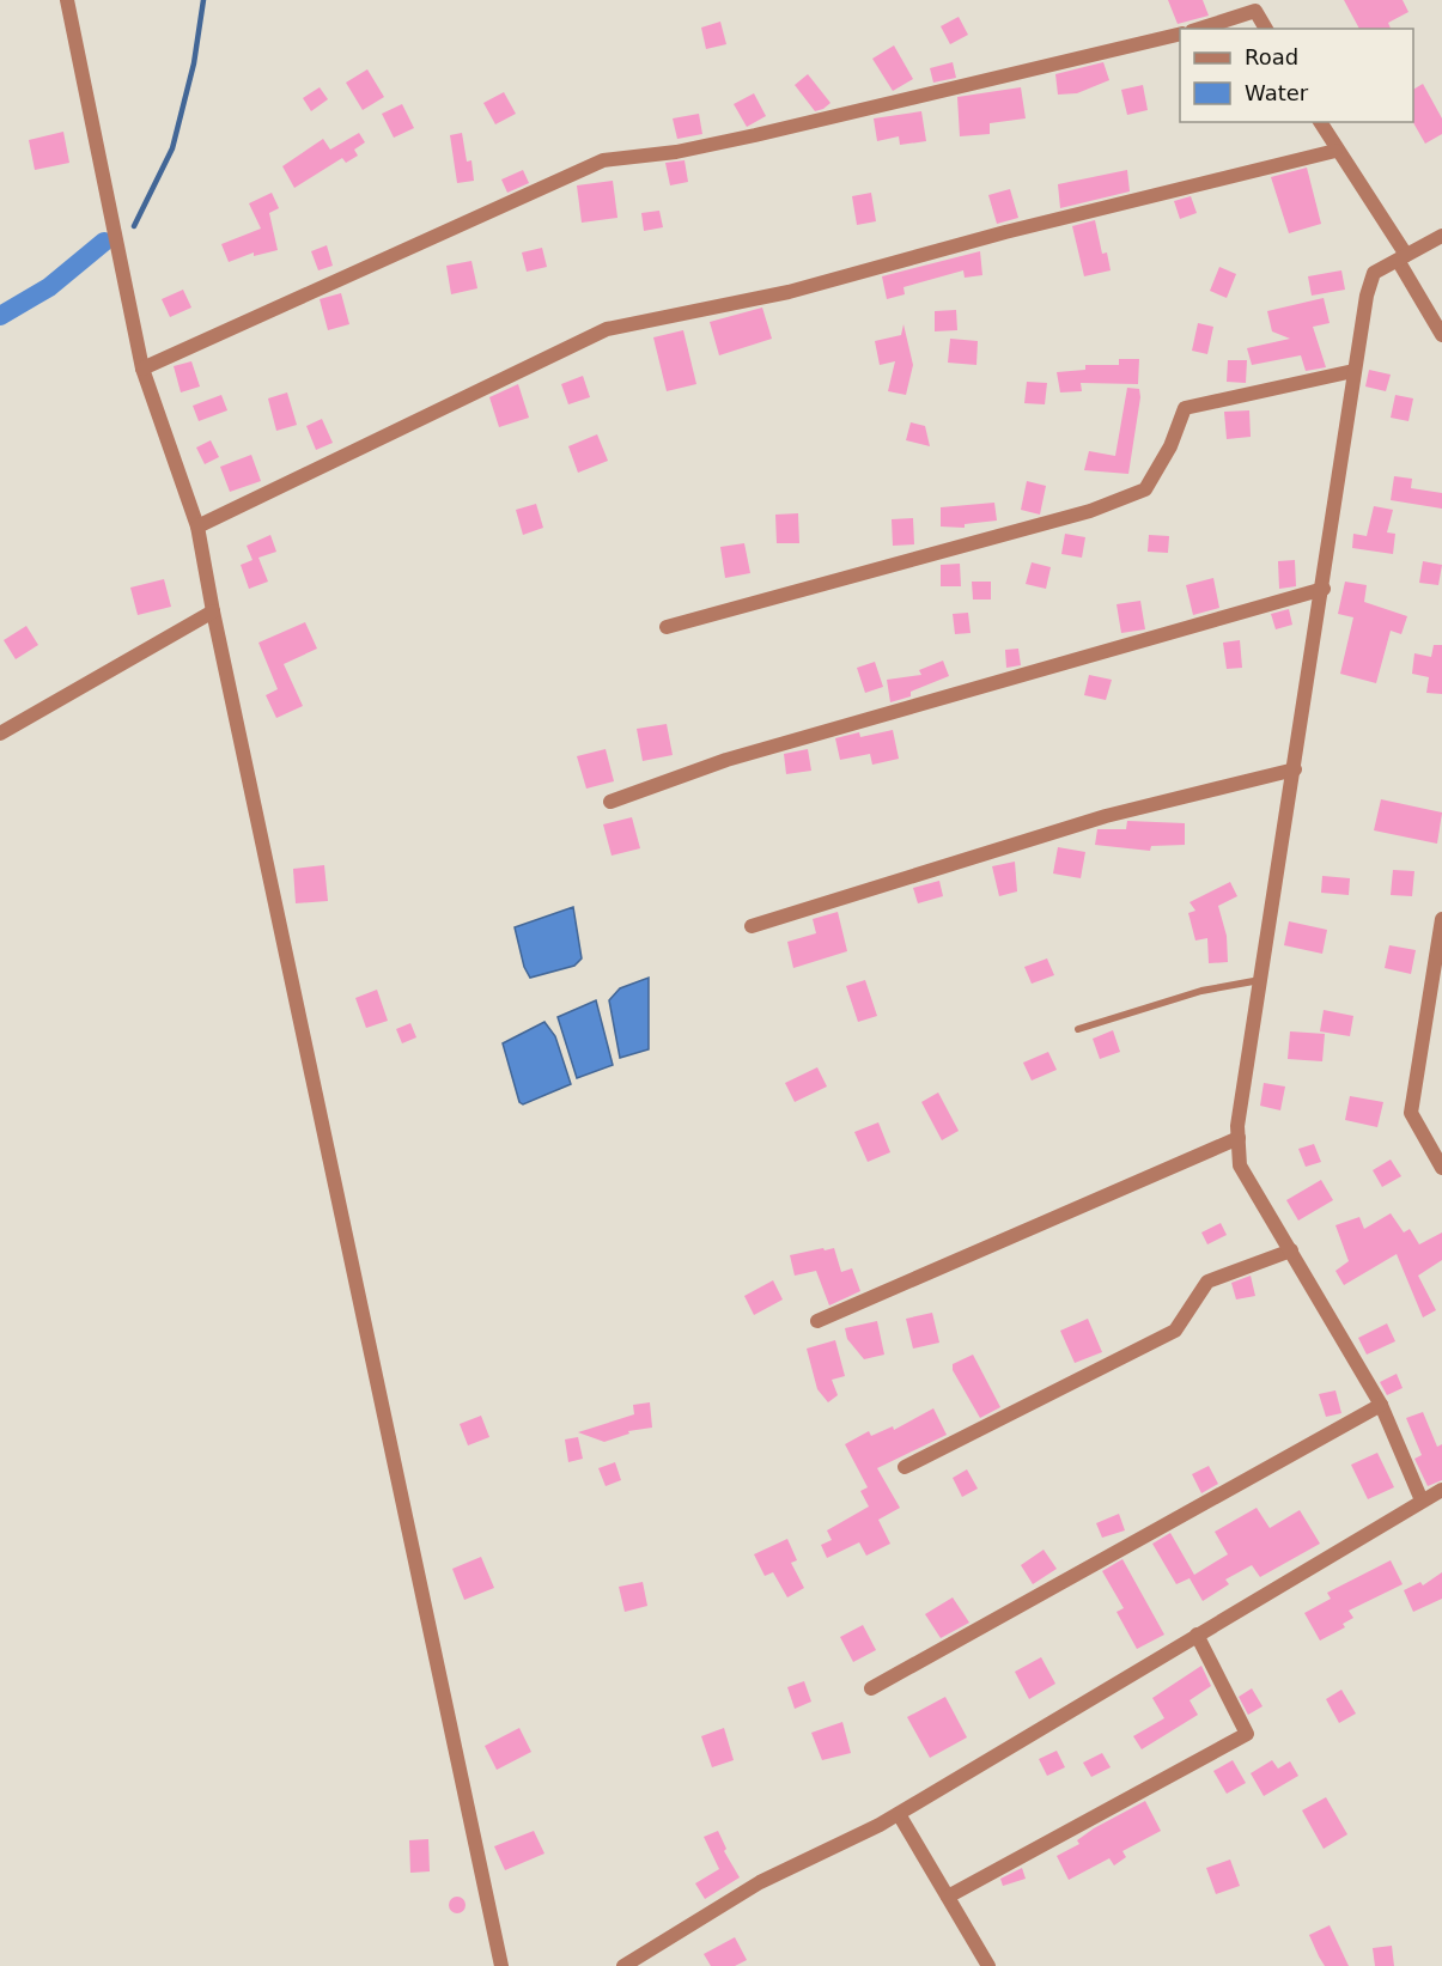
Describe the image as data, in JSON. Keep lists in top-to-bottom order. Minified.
{"legend":["Road","Water"]}
